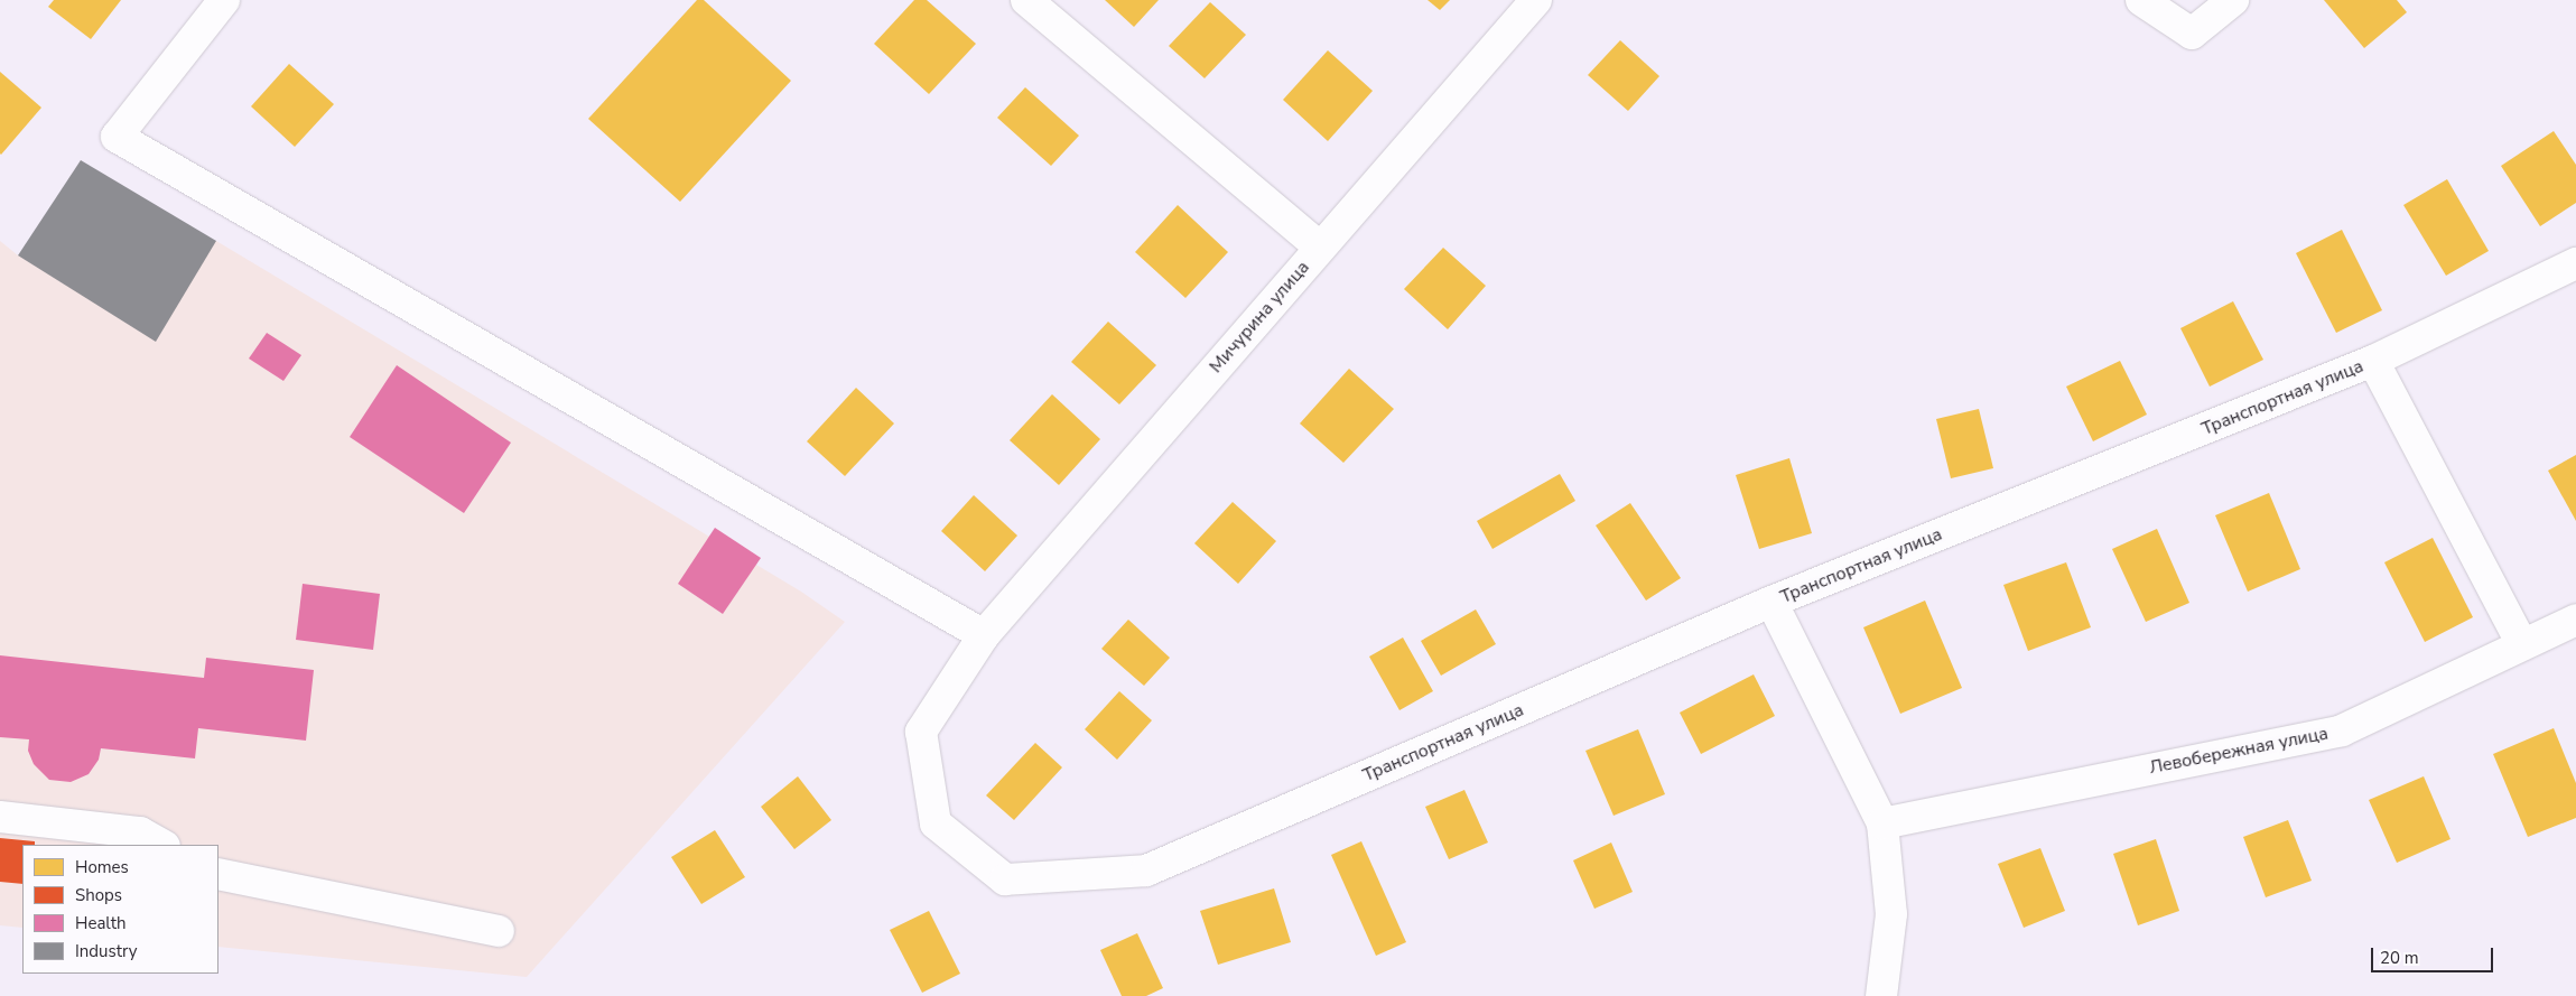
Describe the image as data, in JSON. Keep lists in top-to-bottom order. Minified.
{"streets":{"street":["Мичурина улица","Транспортная улица","Левобережная улица"]},"crossings":[["Мичурина улица","Транспортная улица"]],"legend":["Homes","Shops","Health","Industry"],"scale_bar":"20 m"}
